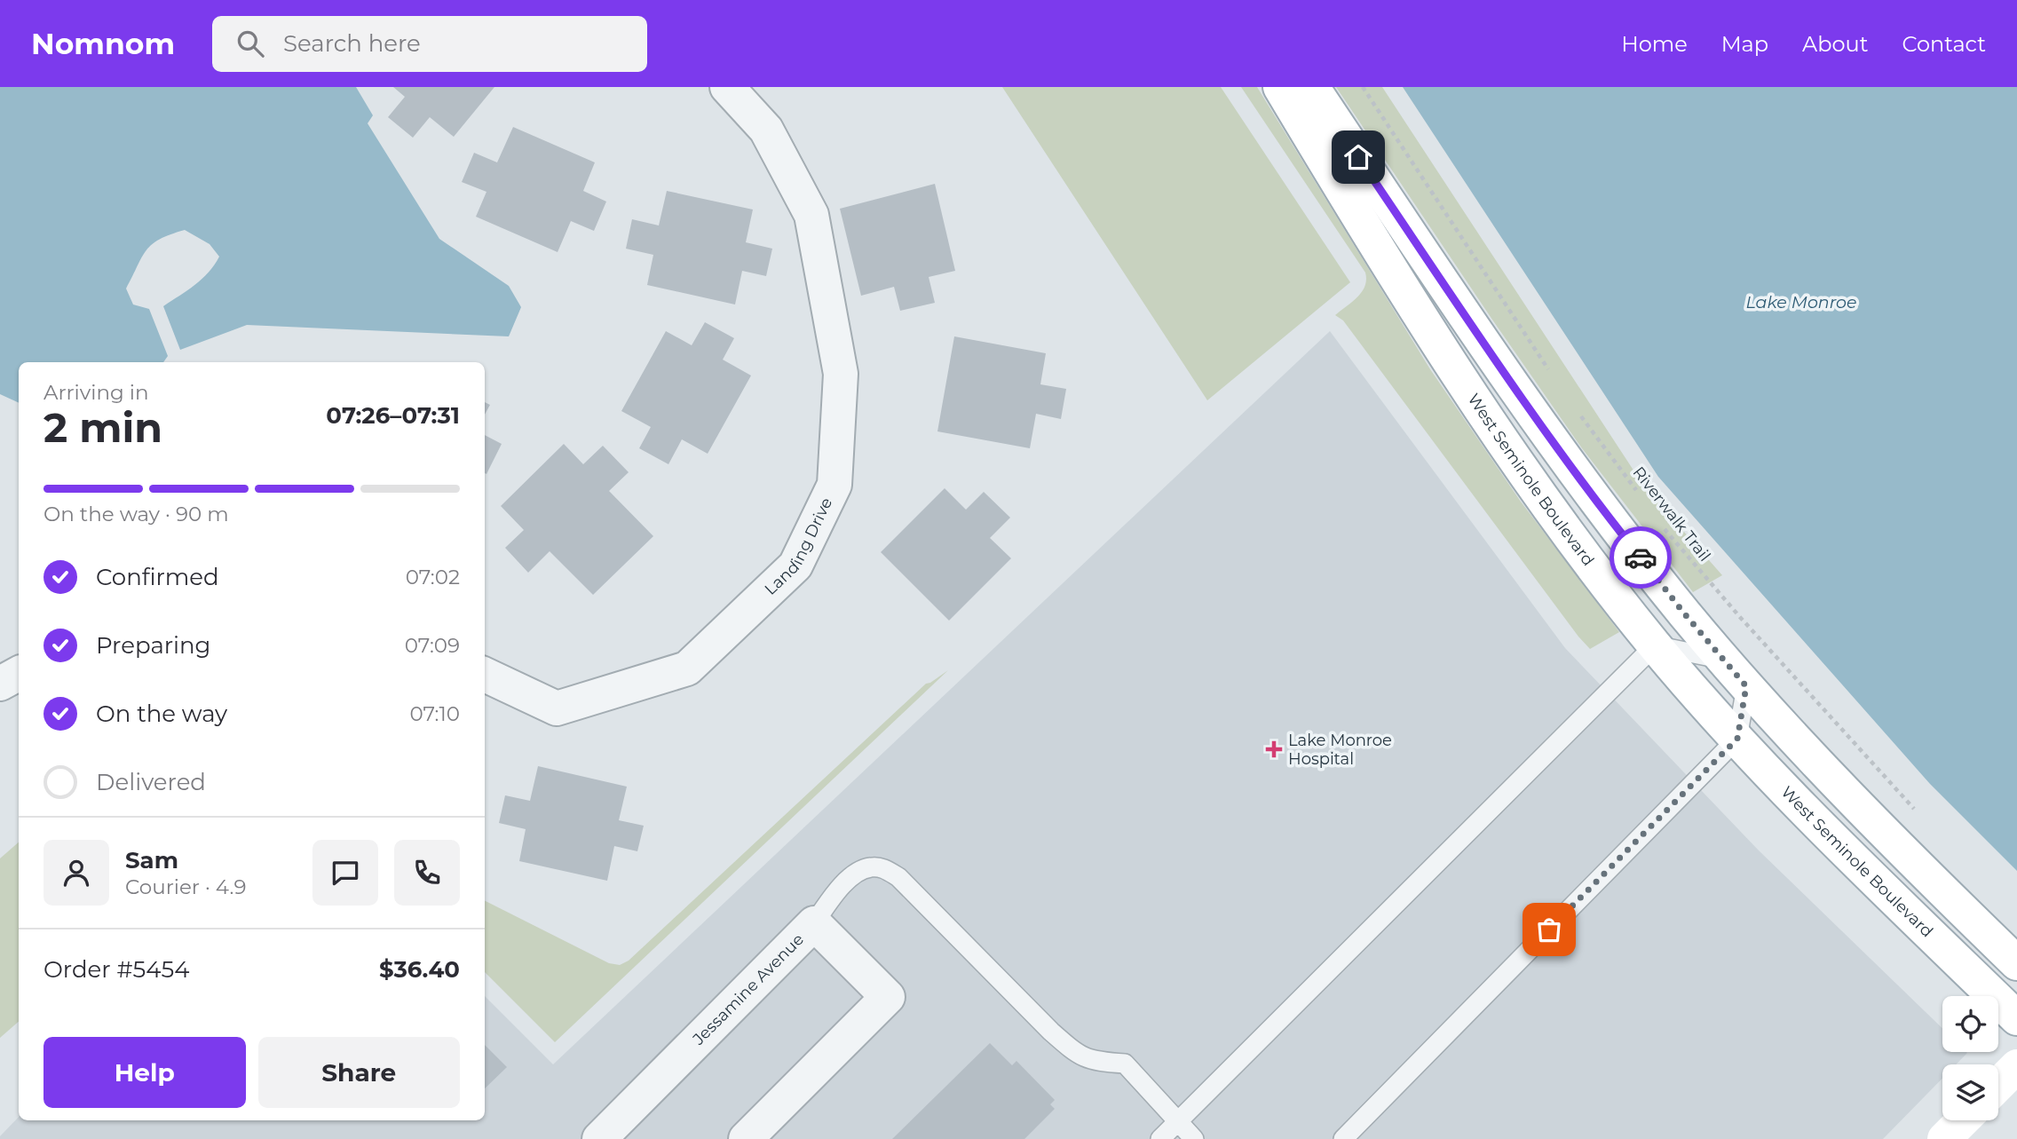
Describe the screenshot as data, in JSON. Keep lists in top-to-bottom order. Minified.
{"streets":{"main road":["West Seminole Boulevard"],"street":["Landing Drive","Jessamine Avenue"],"path":["Riverwalk Trail"]},"water":["Lake Monroe"],"places":{"health":["Lake Monroe Hospital"]},"page":{"header":"Nomnom","search":"Search here","nav":["Home","Map","About","Contact"],"heading":["2 min","Arriving in","07:26–07:31"],"panel":["Sam","Courier · 4.9","Order #5454","$36.40"],"bar":"On the way · 90 m","list":[["Confirmed","07:02"],["Preparing","07:09"],["On the way","07:10"],"Delivered"],"buttons":["Help","Share"]}}
